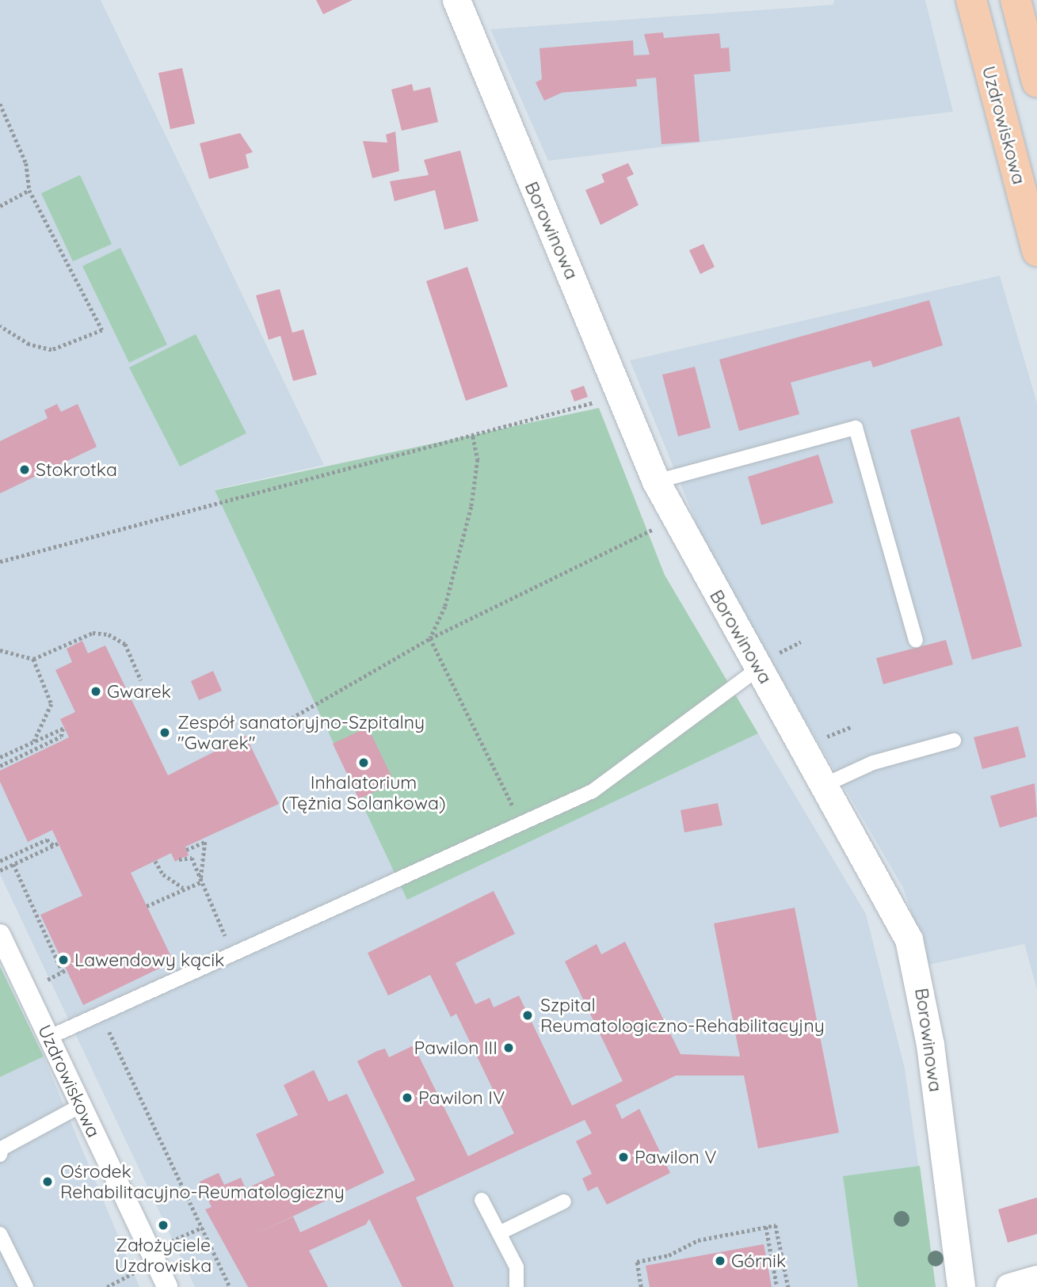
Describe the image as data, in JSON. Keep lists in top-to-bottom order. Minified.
{"streets":{"main road":["Uzdrowiskowa"],"street":["Borowinowa"]},"places":["Stokrotka","Gwarek","Zespół sanatoryjno-Szpitalny \"Gwarek\"","Inhalatorium (Tężnia Solankowa)","Lawendowy kącik","Szpital Reumatologiczno-Rehabilitacyjny","Pawilon III","Pawilon IV","Pawilon V","Ośrodek Rehabilitacyjno-Reumatologiczny","Założyciele Uzdrowiska","Górnik"]}
